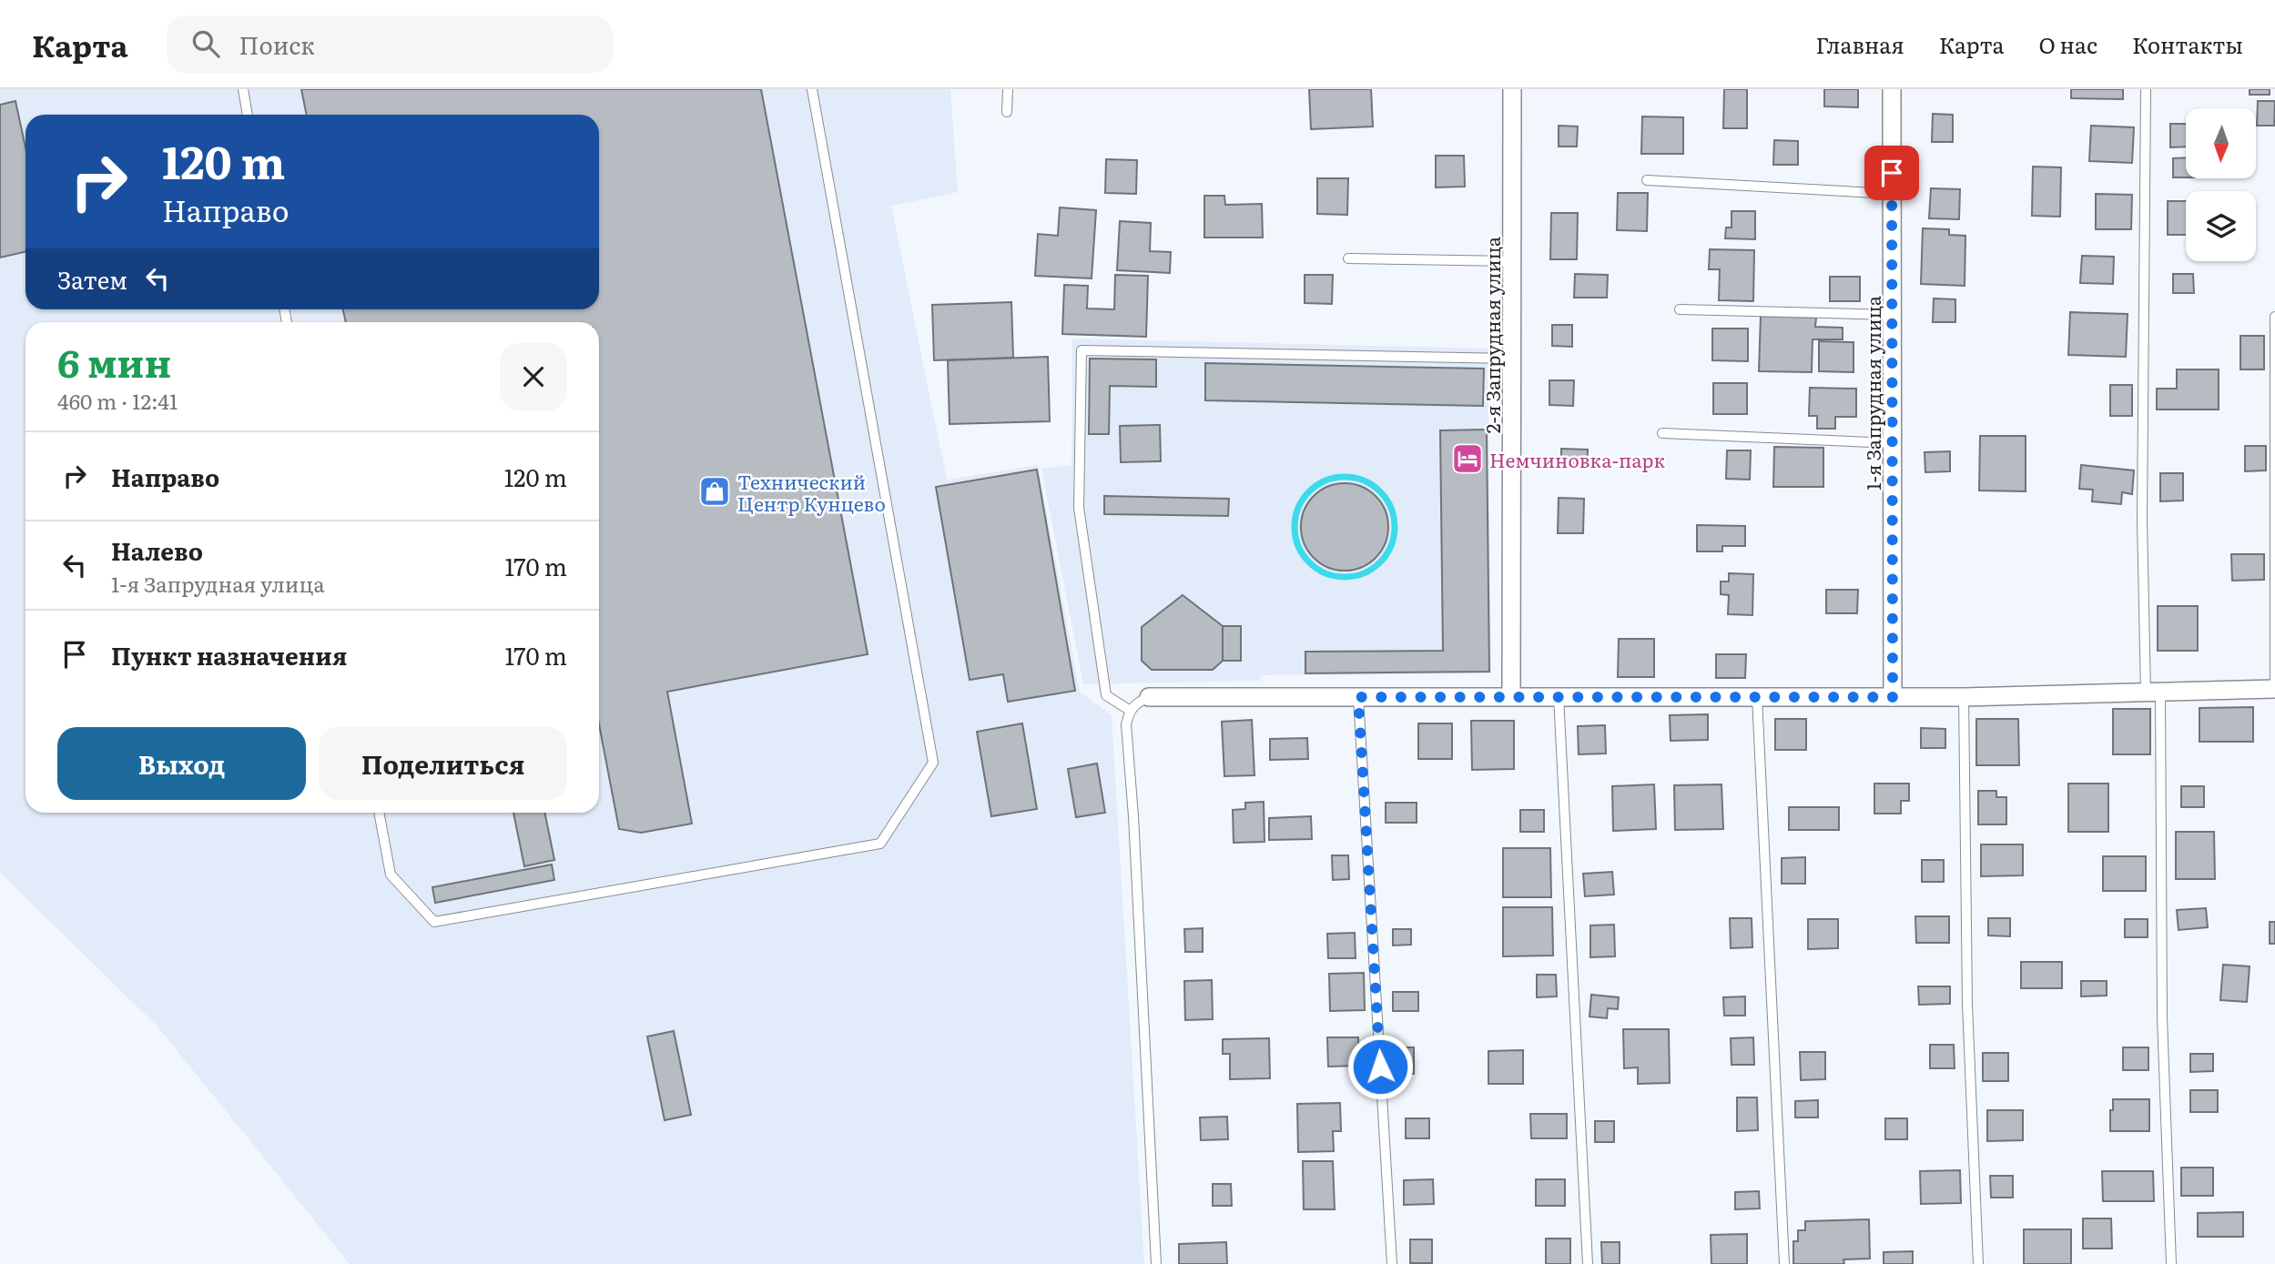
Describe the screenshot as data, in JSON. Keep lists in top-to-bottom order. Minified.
{"streets":{"street":["2-я Запрудная улица","1-я Запрудная улица"]},"places":{"hotel":["Немчиновка-парк"],"shop":["Технический Центр Кунцево"]},"north":"bottom","page":{"header":"Карта","search":"Поиск","nav":["Главная","Карта","О нас","Контакты"],"turn":["120 m","Направо"],"then":"Затем","heading":["6 мин","460 m · 12:41"],"list":[{"name":"Направо","value":"120 m"},{"name":"Налево","note":"1-я Запрудная улица","value":"170 m"},{"name":"Пункт назначения","value":"170 m"}],"buttons":["Выход","Поделиться"]}}
